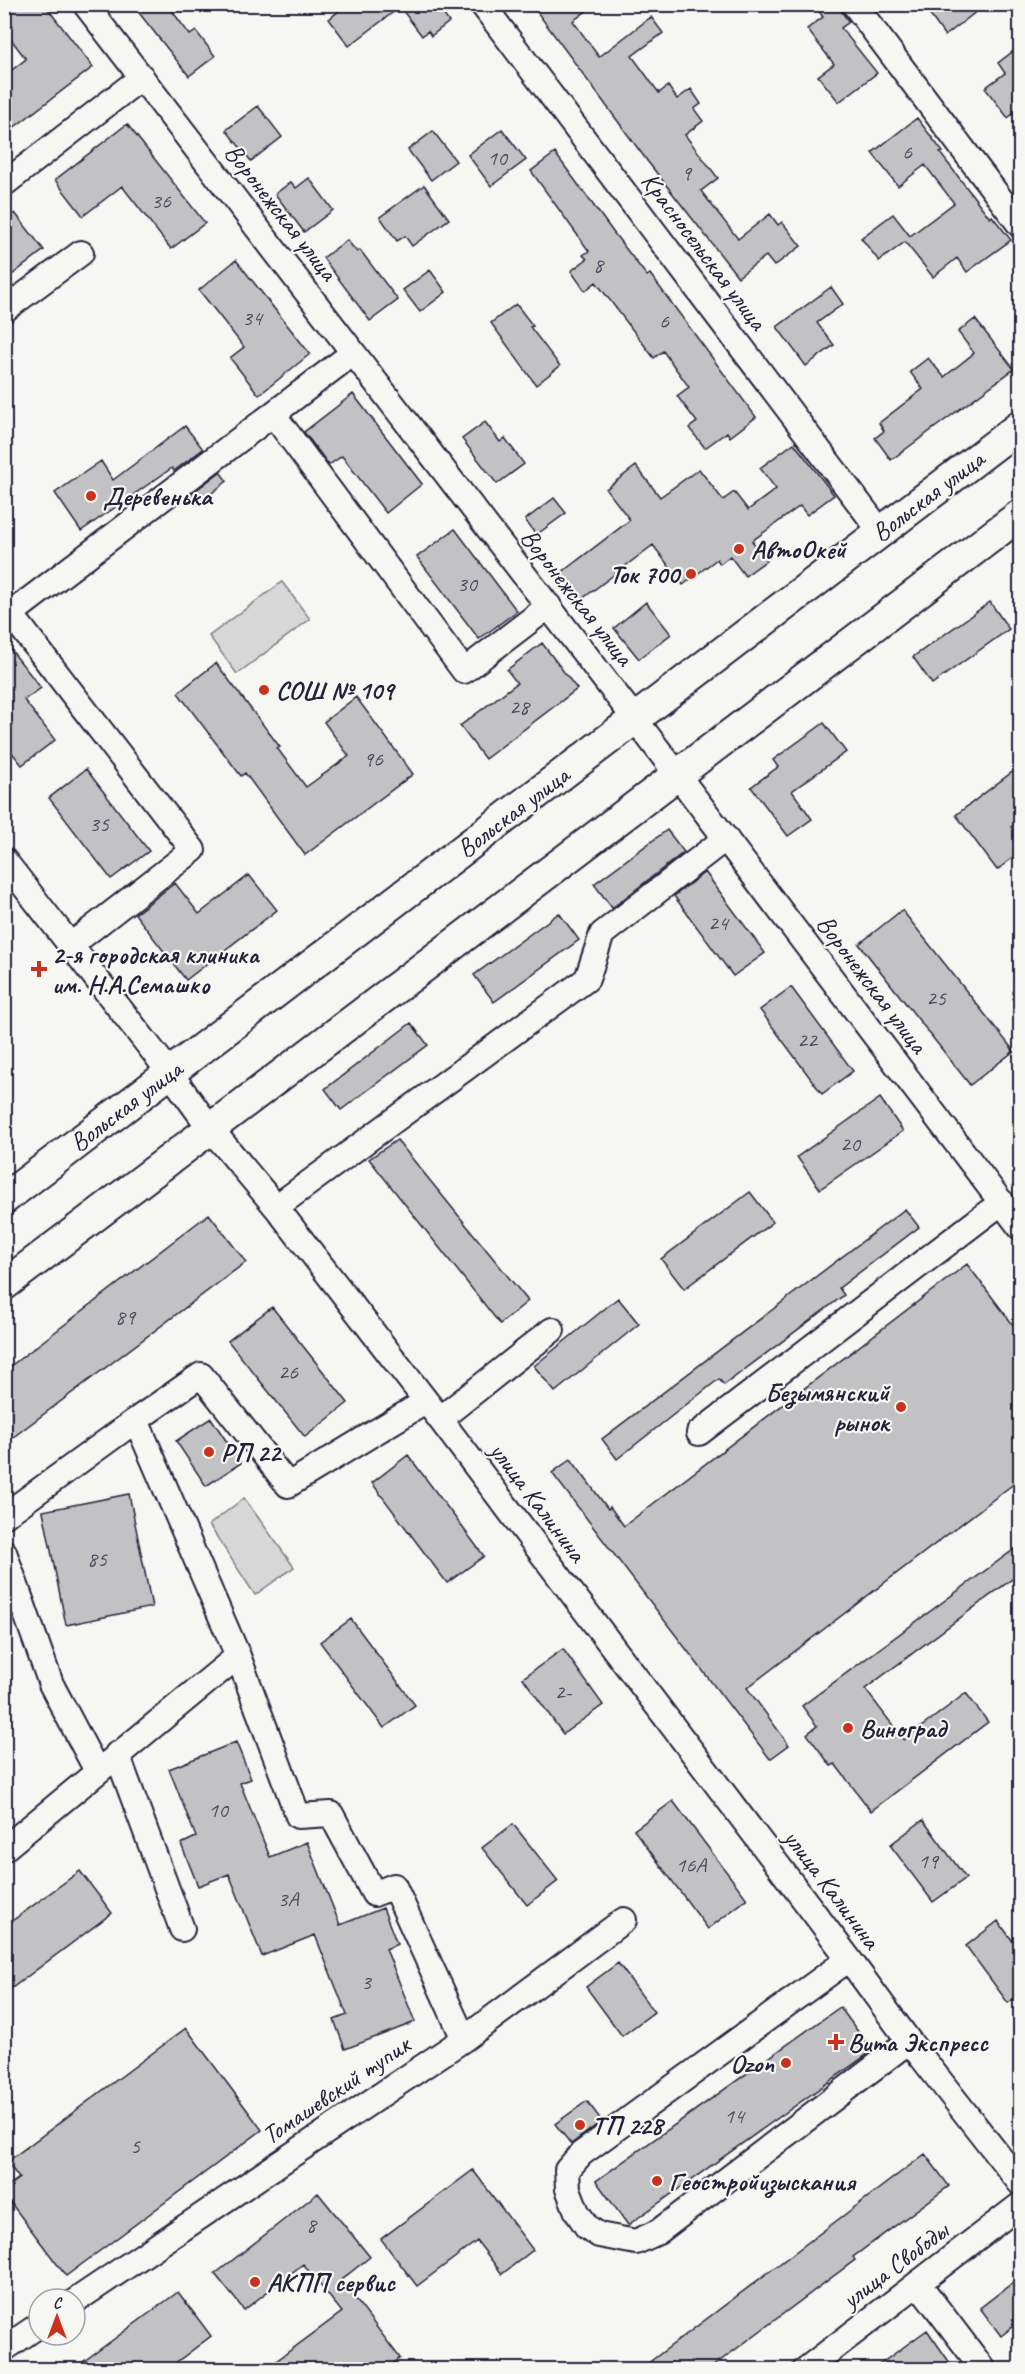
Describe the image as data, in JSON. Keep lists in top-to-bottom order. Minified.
{"streets":{"main road":["Вольская улица"],"street":["Воронежская улица","Красносельская улица","улица Калинина","Томашевский тупик","улица Свободы"]},"crossings":[["Воронежская улица","Вольская улица"],["Красносельская улица","Вольская улица"],["Вольская улица","улица Калинина"]],"places":{"other":["Деревенька","АвтоОкей","Ток 700","СОШ № 109","Безымянский рынок","РП 22","Виноград","Ozon","ТП 228","Геостройизыскания","АКПП сервис"],"health":["2-я городская клиника им. Н.А.Семашко","Вита Экспресс"]},"house_numbers":["6","10","9","36","8","34","6","30","28","96","35","24","25","22","20","89","26","85","2-","10","19","16А","3А","3","14","5","8"],"north":"top"}
